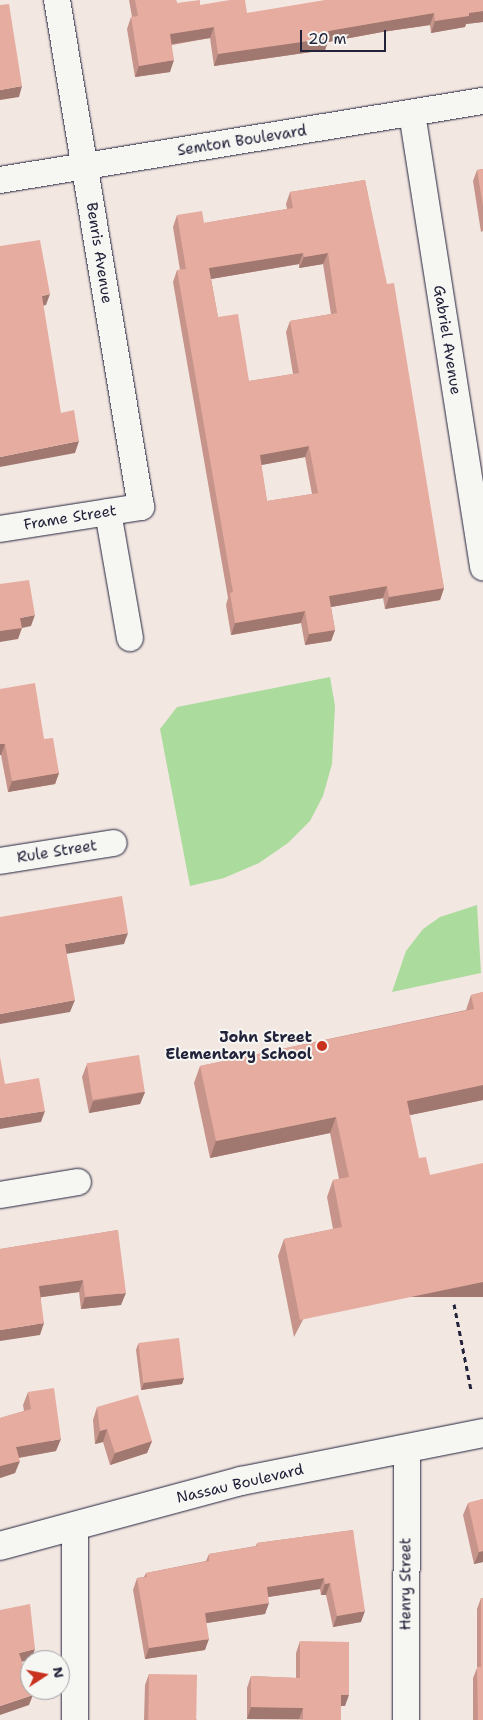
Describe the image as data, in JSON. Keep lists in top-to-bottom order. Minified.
{"streets":{"main road":["Nassau Boulevard"],"street":["Semton Boulevard","Benris Avenue","Gabriel Avenue","Frame Street","Rule Street","Henry Street"]},"crossings":[["Semton Boulevard","Benris Avenue"],["Semton Boulevard","Gabriel Avenue"],["Benris Avenue","Frame Street"],["Nassau Boulevard","Henry Street"]],"places":["John Street Elementary School"],"scale_bar":"20 m","north":"right"}
